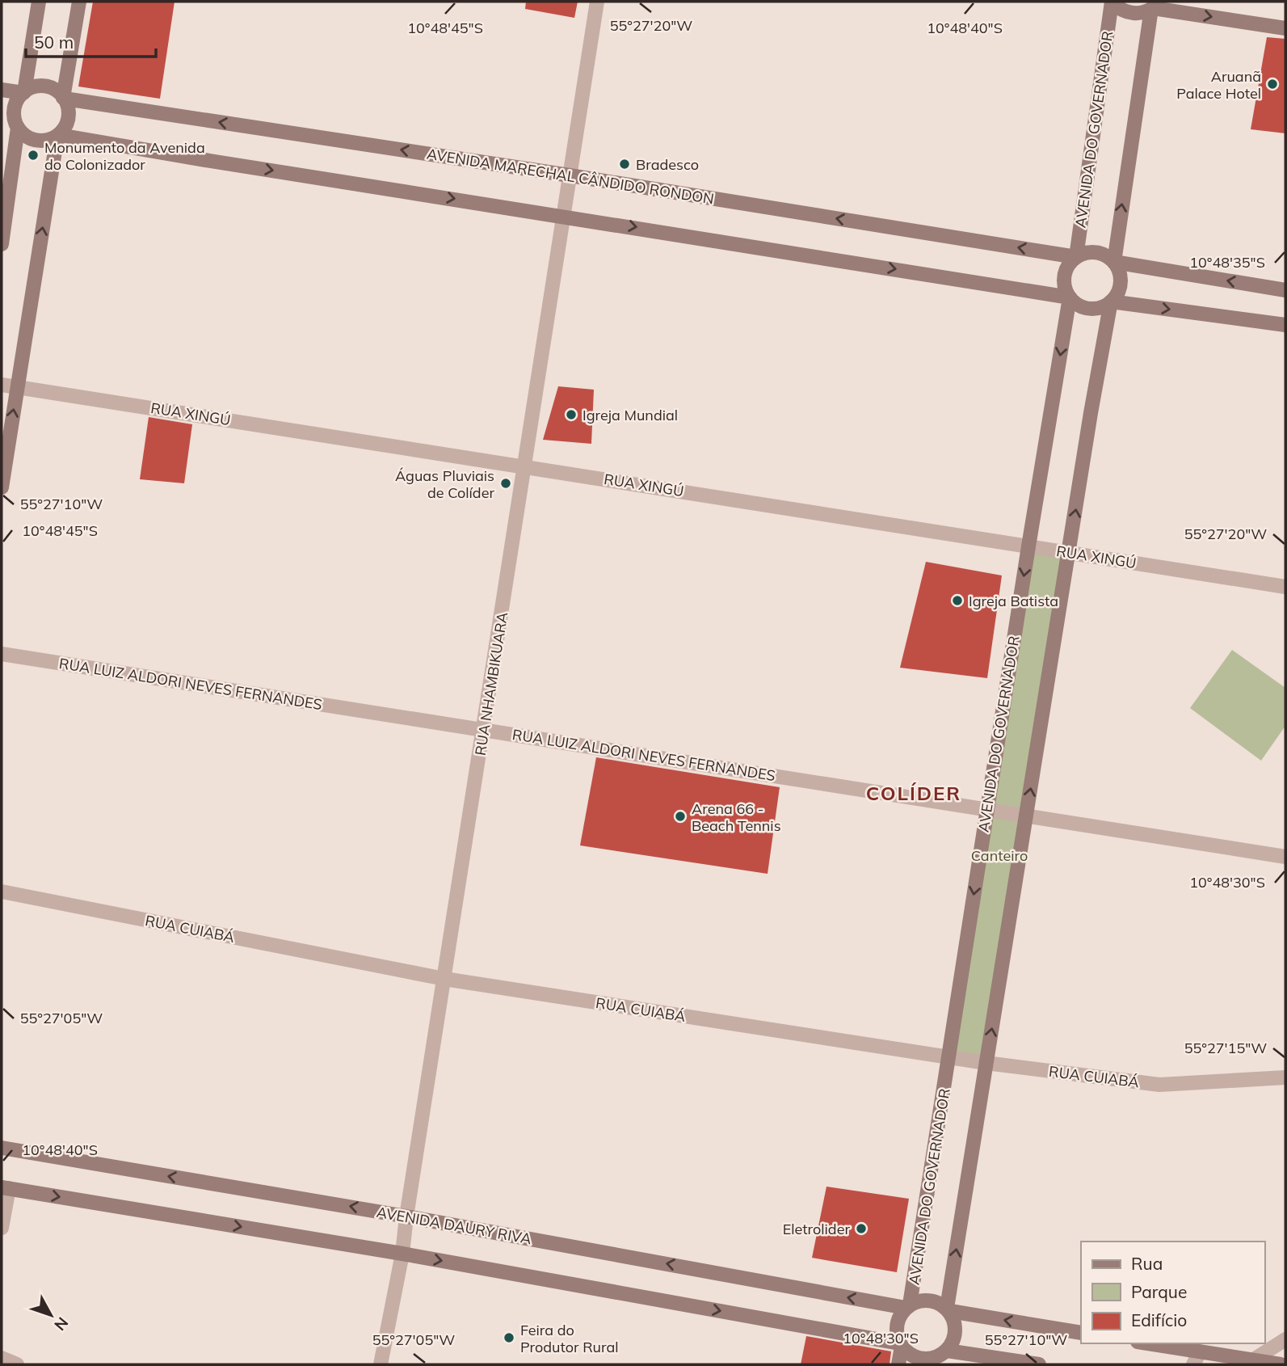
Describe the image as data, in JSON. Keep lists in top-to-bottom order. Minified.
{"streets":{"street":["AVENIDA DO GOVERNADOR","AVENIDA MARECHAL CÂNDIDO RONDON","RUA XINGÚ","RUA LUIZ ALDORI NEVES FERNANDES","RUA NHAMBIKUARA","RUA CUIABÁ","AVENIDA DAURY RIVA"]},"crossings":[["AVENIDA DO GOVERNADOR","AVENIDA MARECHAL CÂNDIDO RONDON"],["AVENIDA DO GOVERNADOR","RUA XINGÚ"],["AVENIDA DO GOVERNADOR","RUA LUIZ ALDORI NEVES FERNANDES"],["AVENIDA DO GOVERNADOR","RUA CUIABÁ"],["AVENIDA DO GOVERNADOR","AVENIDA DAURY RIVA"],["AVENIDA MARECHAL CÂNDIDO RONDON","RUA NHAMBIKUARA"],["RUA XINGÚ","RUA NHAMBIKUARA"],["RUA LUIZ ALDORI NEVES FERNANDES","RUA NHAMBIKUARA"],["RUA NHAMBIKUARA","RUA CUIABÁ"],["RUA NHAMBIKUARA","AVENIDA DAURY RIVA"]],"districts":["COLÍDER"],"parks":["Canteiro"],"places":["Aruanã Palace Hotel","Monumento da Avenida do Colonizador","Bradesco","Igreja Mundial","Águas Pluviais de Colíder","Igreja Batista","Arena 66 - Beach Tennis","Eletrolider","Feira do Produtor Rural"],"legend":["Rua","Parque","Edifício"],"scale_bar":"50 m","north":"bottom right","coordinates":["55°27'20\"W","10°48'45\"S","10°48'40\"S","10°48'35\"S","55°27'10\"W","10°48'30\"S","55°27'05\"W","55°27'15\"W"]}
